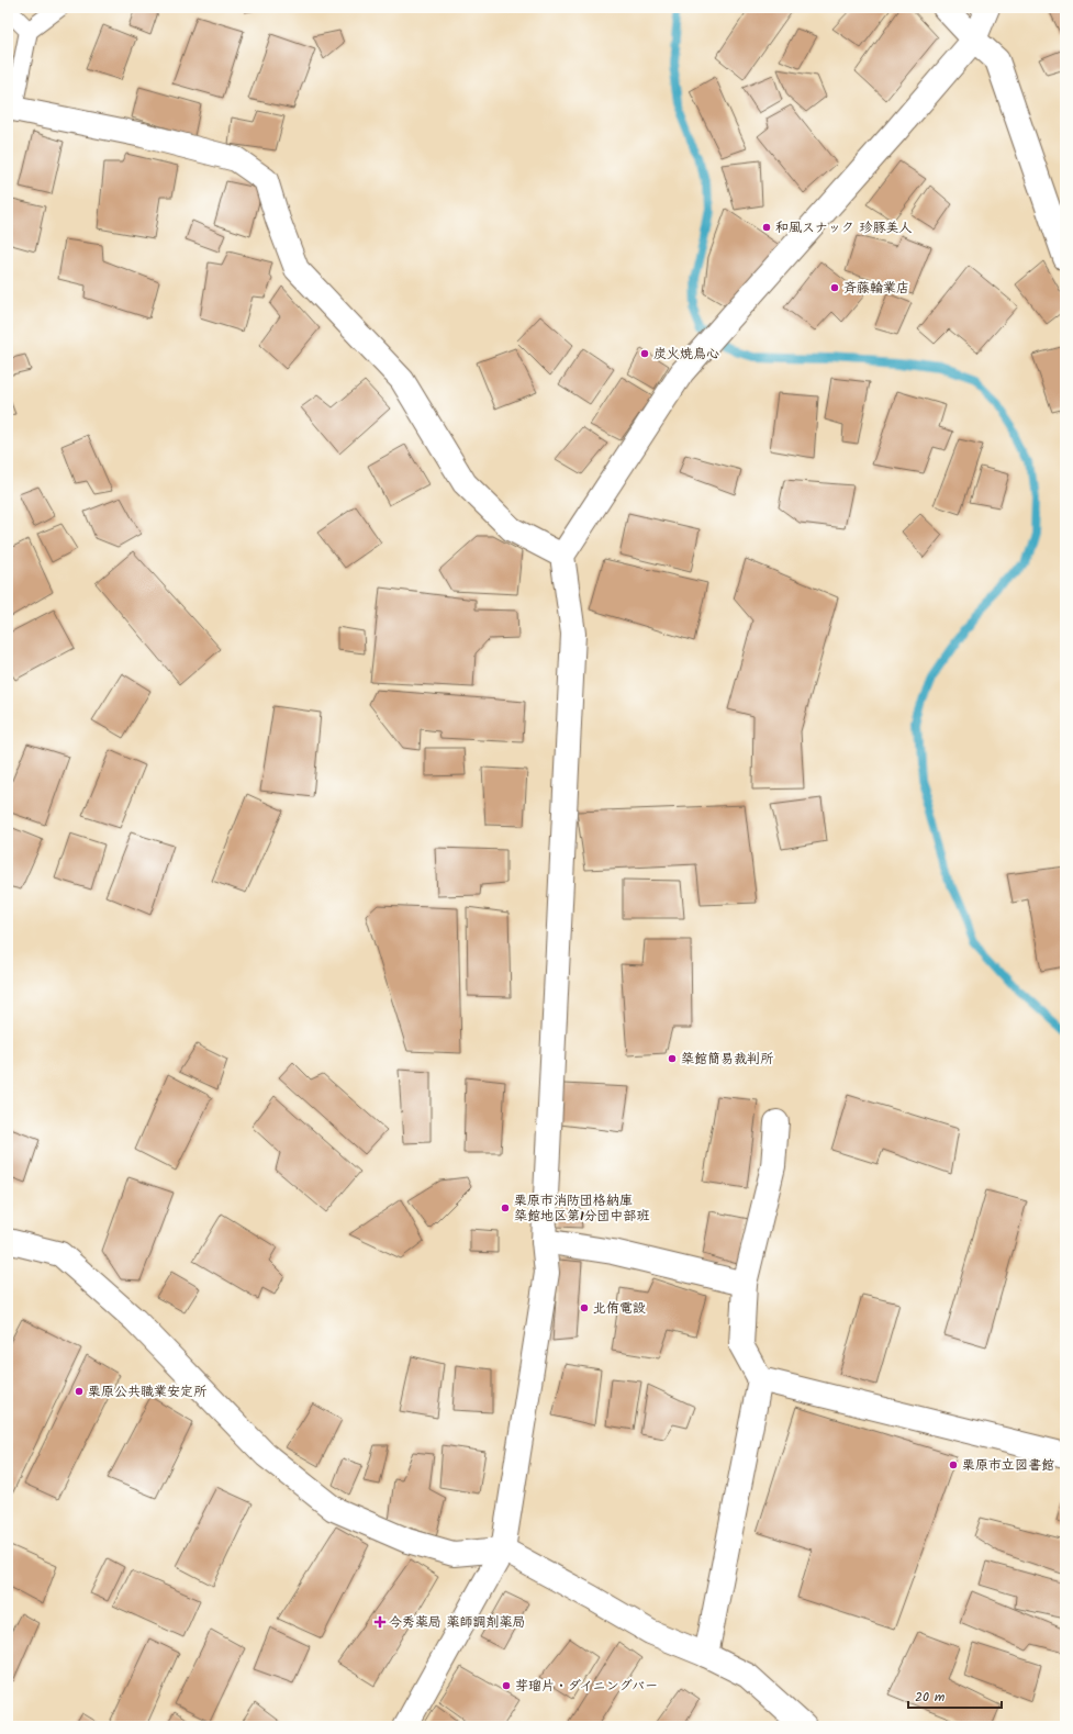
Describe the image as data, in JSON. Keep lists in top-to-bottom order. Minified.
{"places":{"other":["和風スナック 珍豚美人","斉藤輪業店","炭火焼鳥心","築館簡易裁判所","栗原市消防団格納庫 築館地区第1分団中部班","北侑電設","栗原公共職業安定所","栗原市立図書館","芽瑠片・ダイニングバー"],"health":["今秀薬局 薬師調剤薬局"]},"scale_bar":"20 m"}
